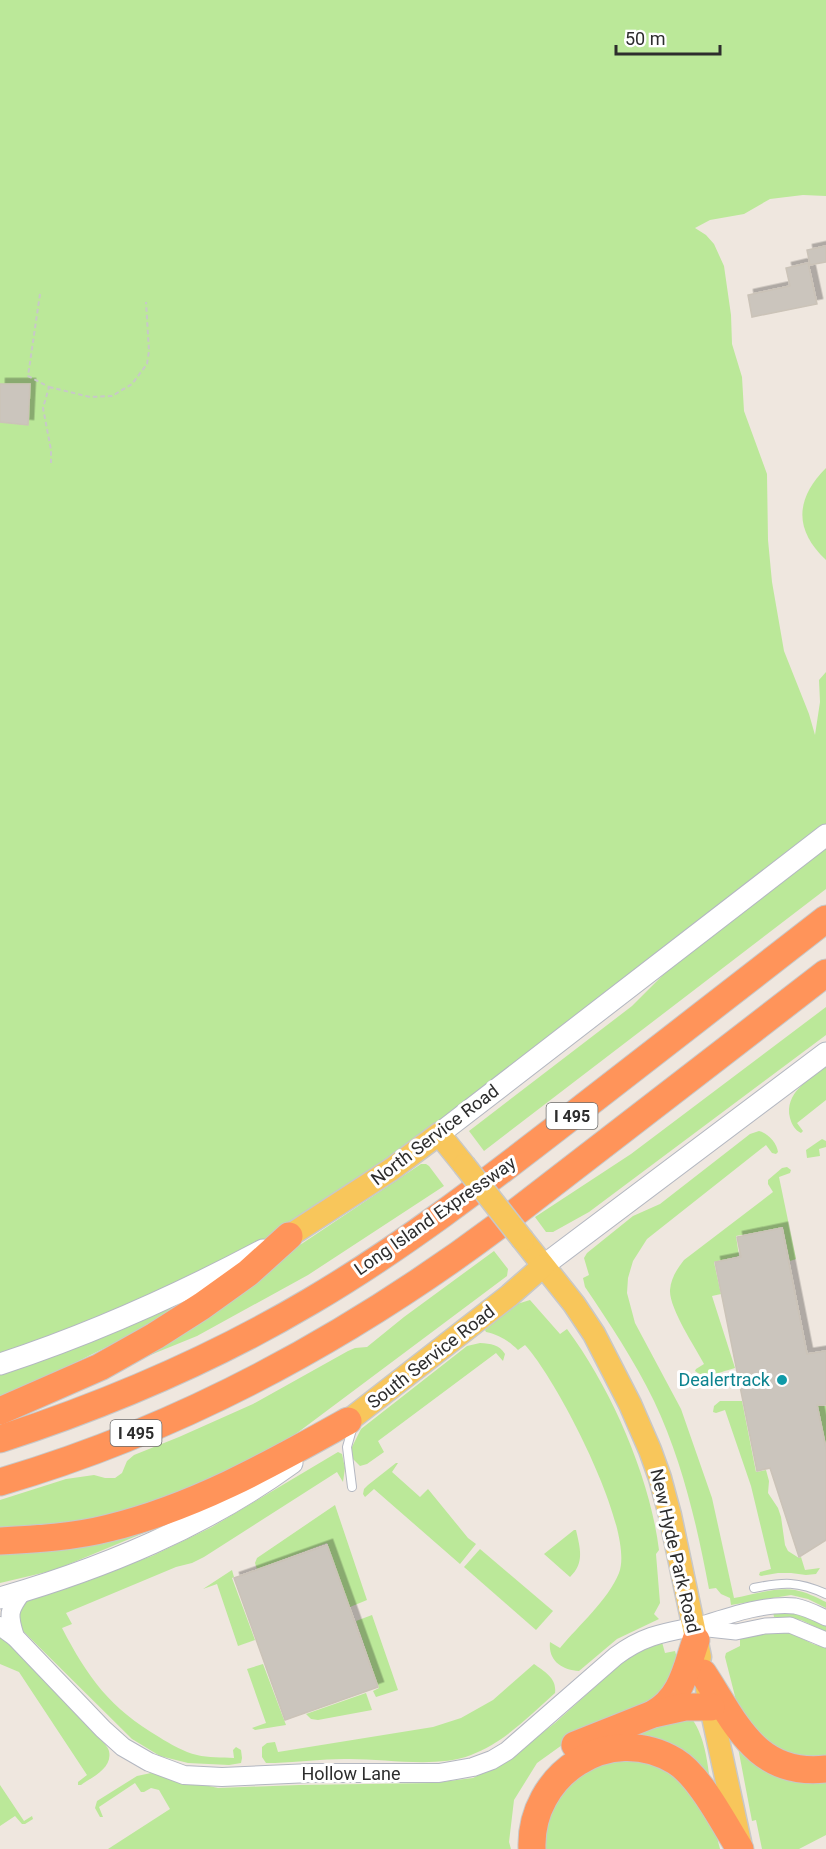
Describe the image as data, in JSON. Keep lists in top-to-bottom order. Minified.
{"streets":{"highway":["I 495","Long Island Expressway"],"main road":["North Service Road","South Service Road","New Hyde Park Road"],"street":["Hollow Lane"]},"crossings":[["North Service Road","New Hyde Park Road"],["South Service Road","New Hyde Park Road"],["New Hyde Park Road","Hollow Lane"]],"places":["Dealertrack"],"scale_bar":"50 m"}
